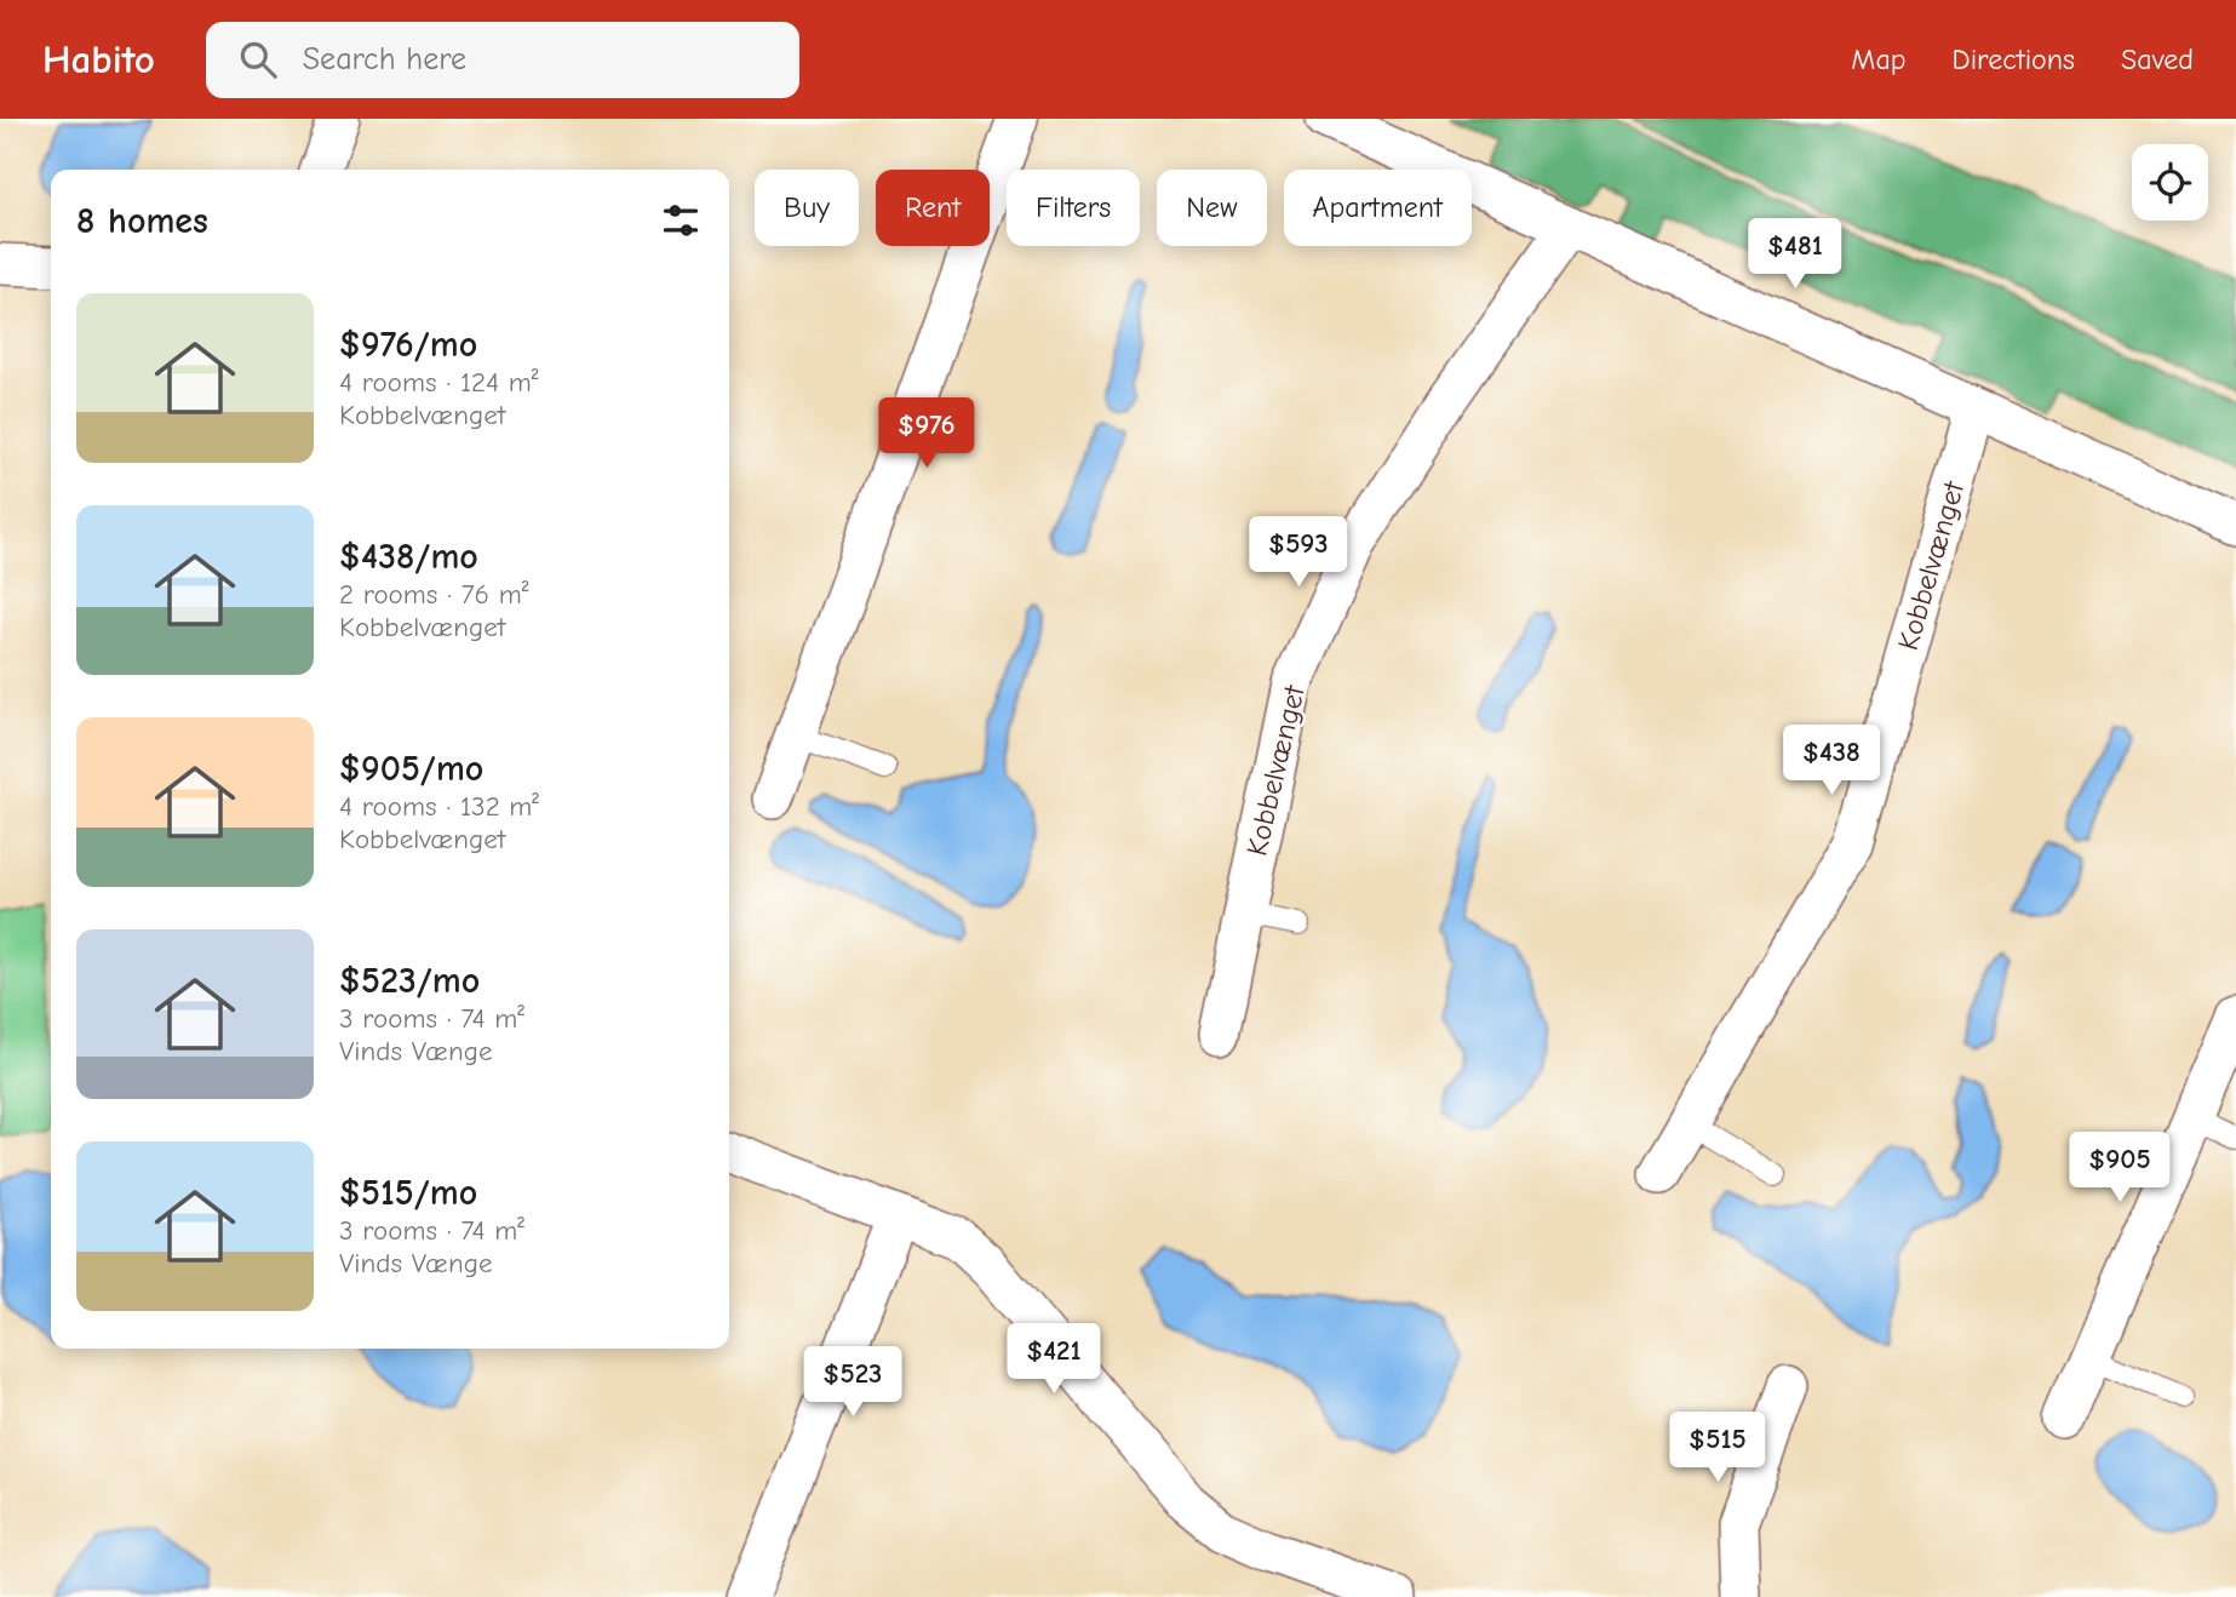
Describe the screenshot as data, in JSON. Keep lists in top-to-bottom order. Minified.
{"streets":{"street":["Kobbelvænget"]},"page":{"header":"Habito","search":"Search here","nav":["Map","Directions","Saved"],"chip":["Buy","Rent","Filters","New","Apartment"],"heading":"8 homes","price":["$481","$976","$593","$438","$905","$421","$523","$515"],"list":[{"name":"$976/mo","note":"4 rooms · 124 m² · Kobbelvænget"},{"name":"$438/mo","note":"2 rooms · 76 m² · Kobbelvænget"},{"name":"$905/mo","note":"4 rooms · 132 m² · Kobbelvænget"},{"name":"$523/mo","note":"3 rooms · 74 m² · Vinds Vænge"},{"name":"$515/mo","note":"3 rooms · 74 m² · Vinds Vænge"}]}}
